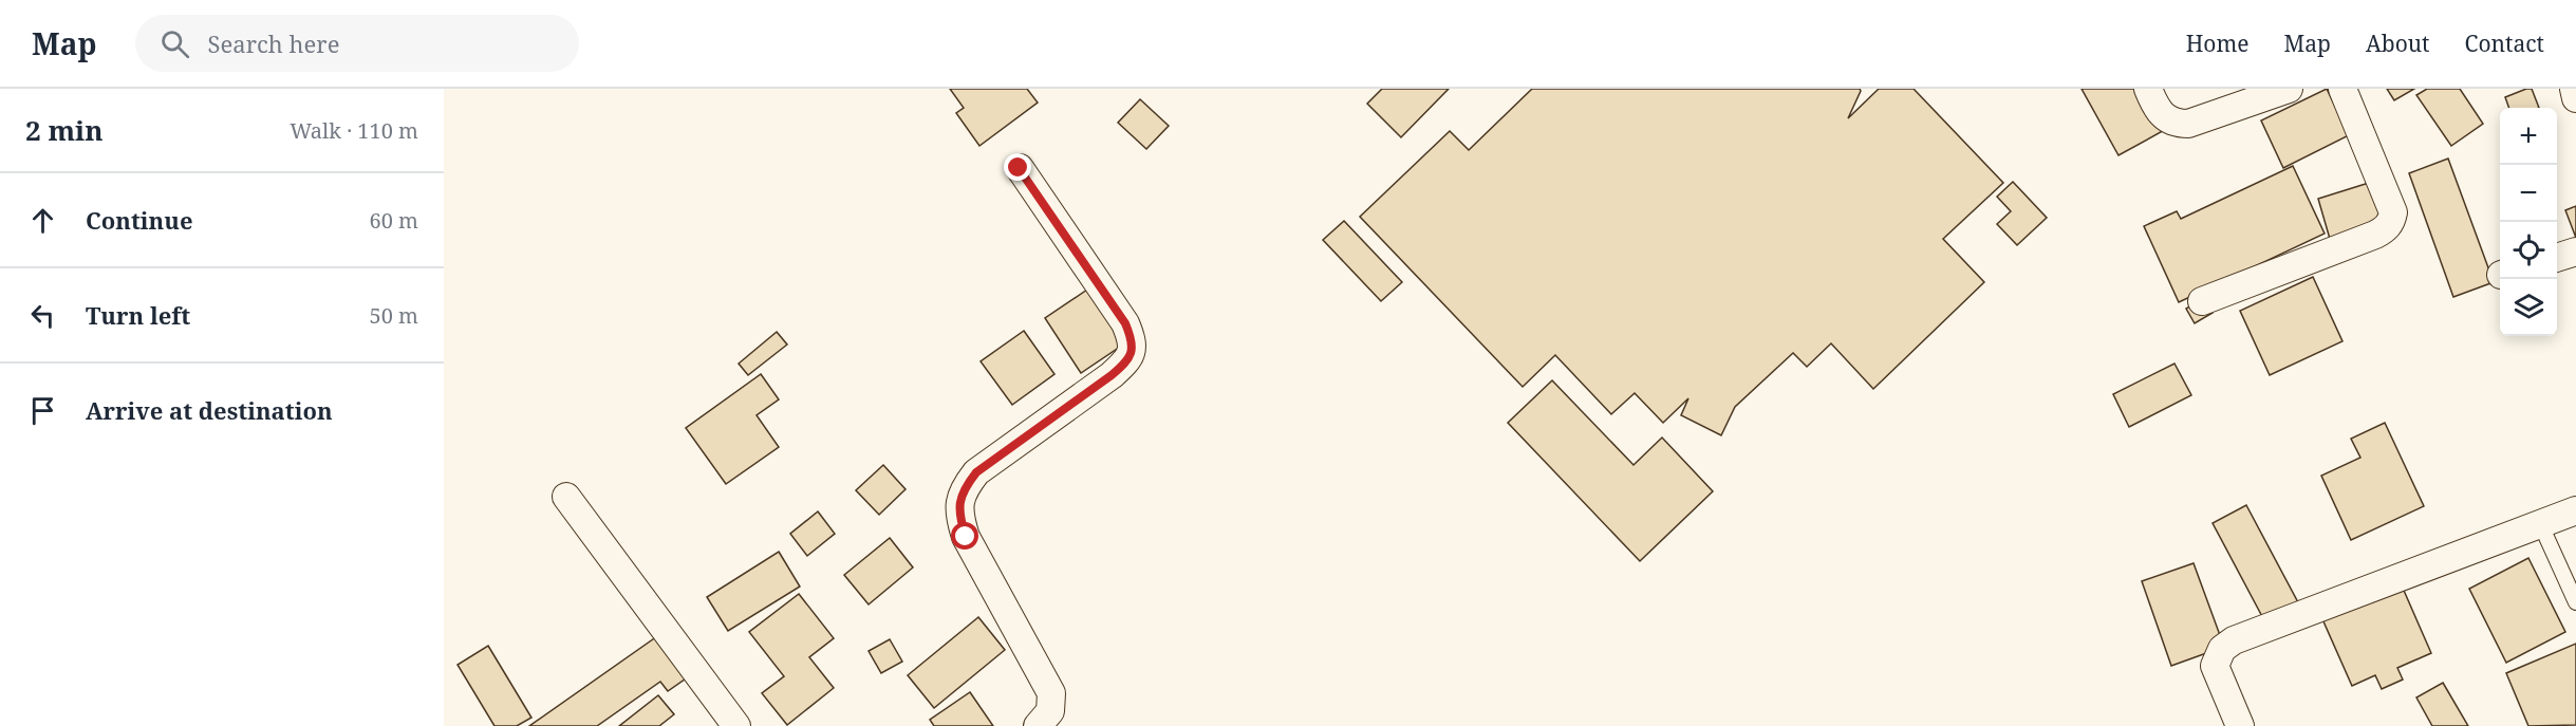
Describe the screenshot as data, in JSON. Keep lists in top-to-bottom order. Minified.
{"page":{"header":"Map","search":"Search here","nav":["Home","Map","About","Contact"],"heading":["2 min","Walk · 110 m"],"map_buttons":["+","−"],"list":[["Continue","60 m"],["Turn left","50 m"],"Arrive at destination"]}}
